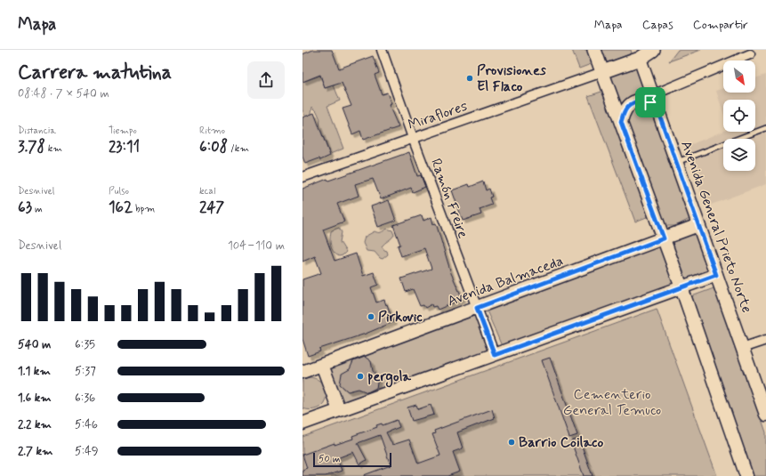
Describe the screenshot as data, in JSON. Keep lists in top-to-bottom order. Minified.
{"streets":{"main road":["Avenida General Prieto Norte","Avenida Balmaceda"],"street":["Miraflores","Ramón Freire"]},"crossings":[["Miraflores","Ramón Freire"],["Ramón Freire","Avenida Balmaceda"],["Avenida General Prieto Norte","Avenida Balmaceda"]],"parks":["Cementerio General Temuco"],"places":["Provisiones El Flaco","Pirkovic","pergola","Barrio Coilaco"],"scale_bar":"50 m","north":"bottom right","page":{"header":"Mapa","nav":["Mapa","Capas","Compartir"],"heading":["Carrera matutina","08:48 · 7 × 540 m"],"stats":[["Distancia","3.78 km"],["Tiempo","23:11"],["Ritmo","6:08 /km"],["Desnivel","63 m"],["Pulso","162 bpm"],["kcal","247"]],"chart":["Desnivel","104–110 m"],"list":[{"name":"540 m","note":"6:35"},{"name":"1.1 km","note":"5:37"},{"name":"1.6 km","note":"6:36"},{"name":"2.2 km","note":"5:46"},{"name":"2.7 km","note":"5:49"}],"scale":"50 m"}}
